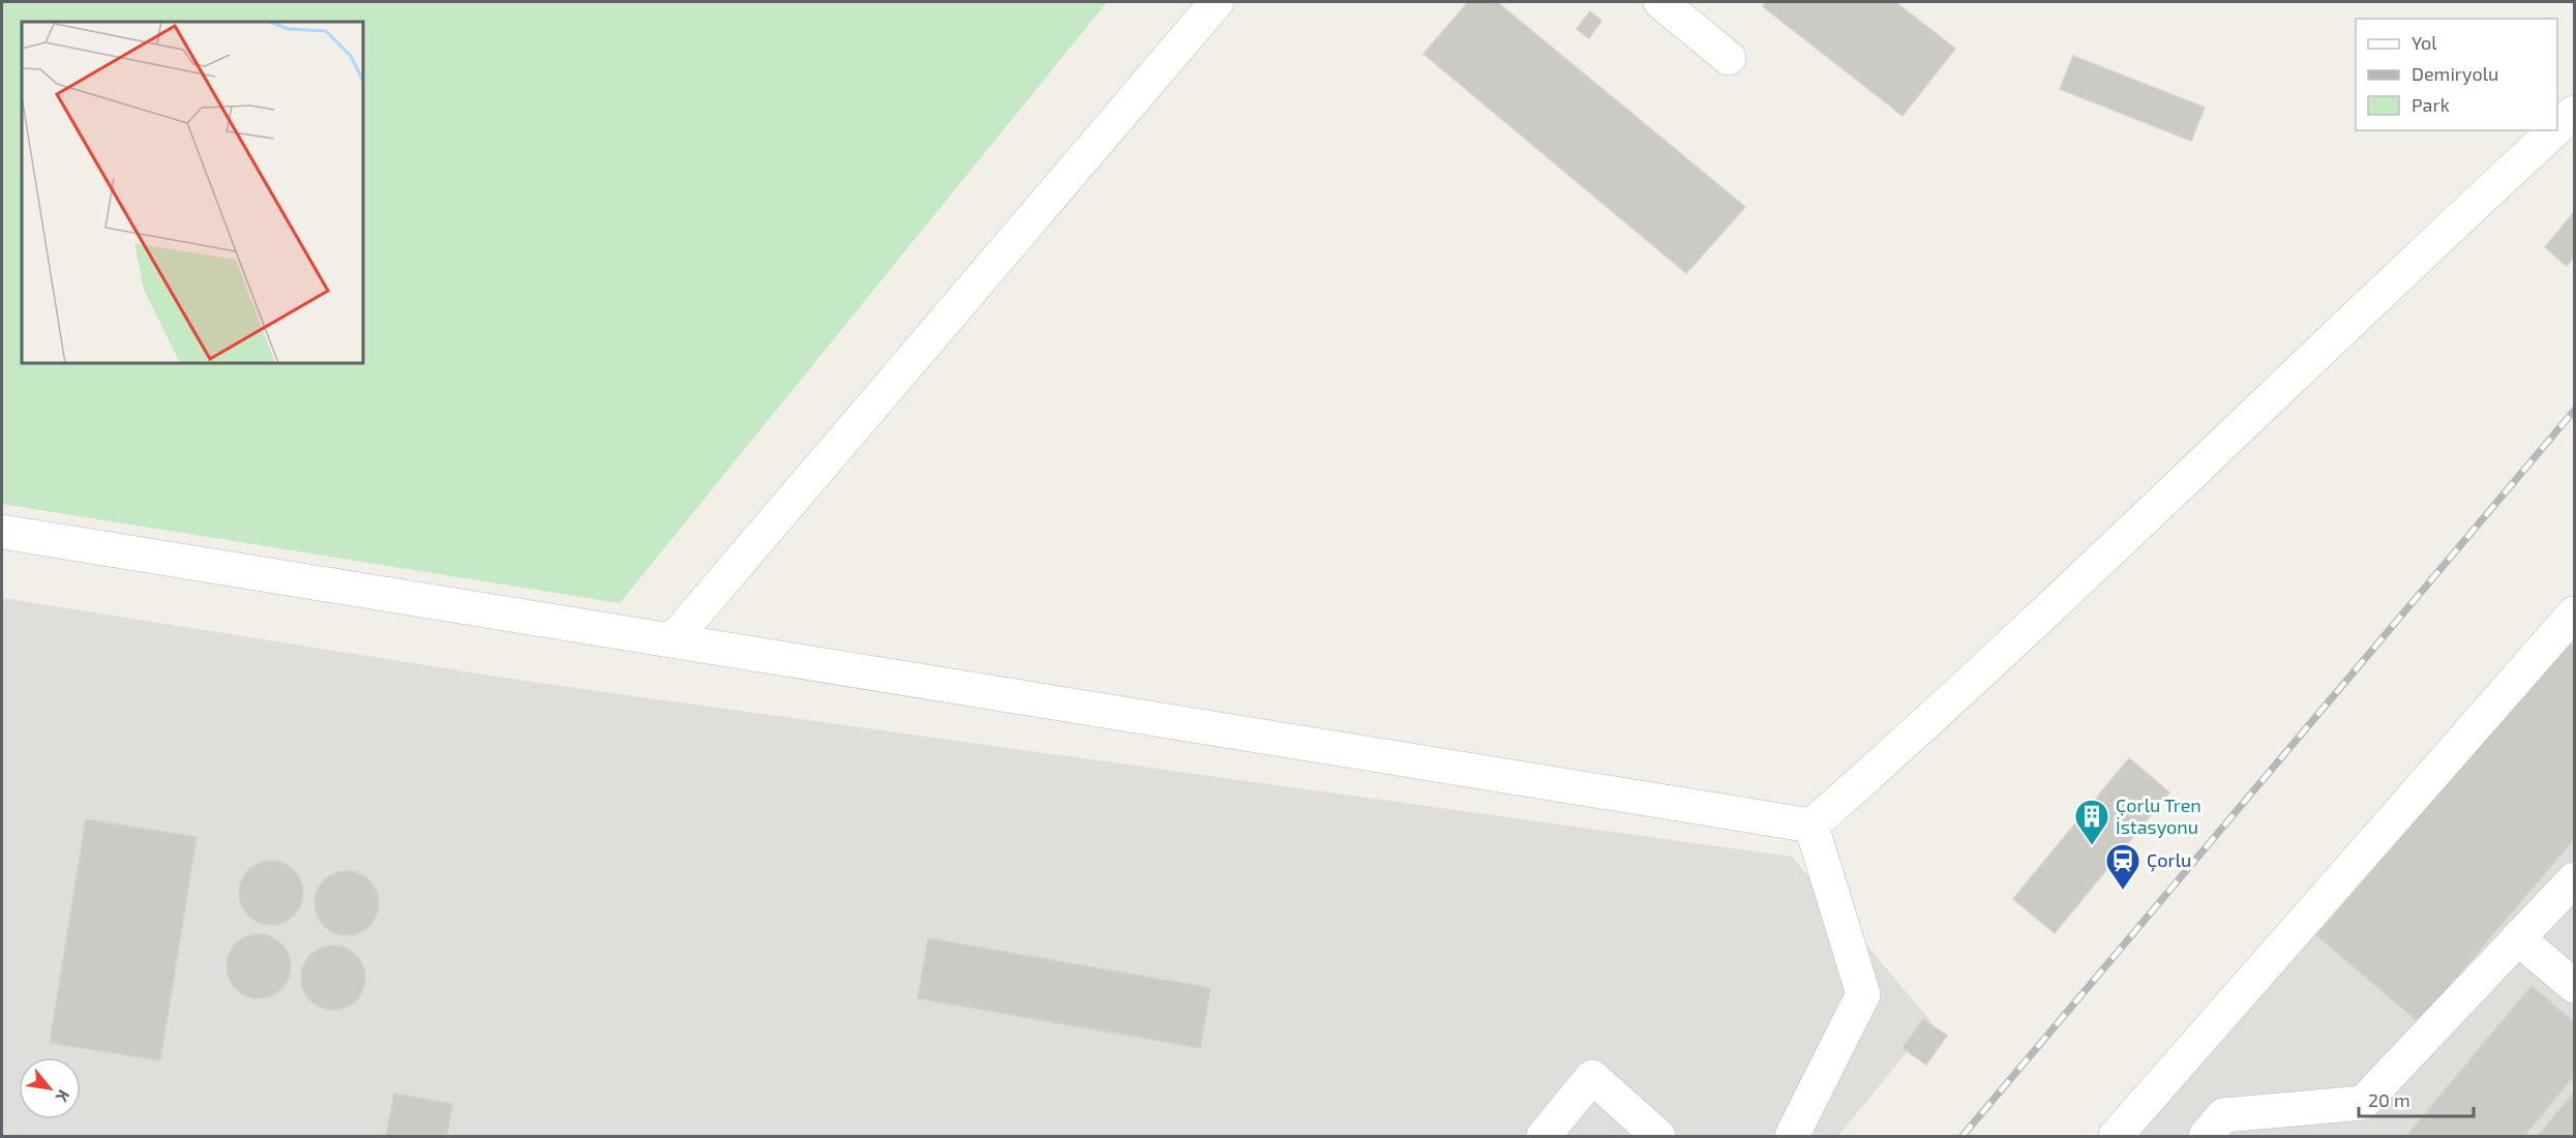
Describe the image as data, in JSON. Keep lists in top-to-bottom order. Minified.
{"places":{"building":["Çorlu Tren İstasyonu"],"station":["Çorlu"]},"legend":["Yol","Demiryolu","Park"],"scale_bar":"20 m","north":"bottom right"}
